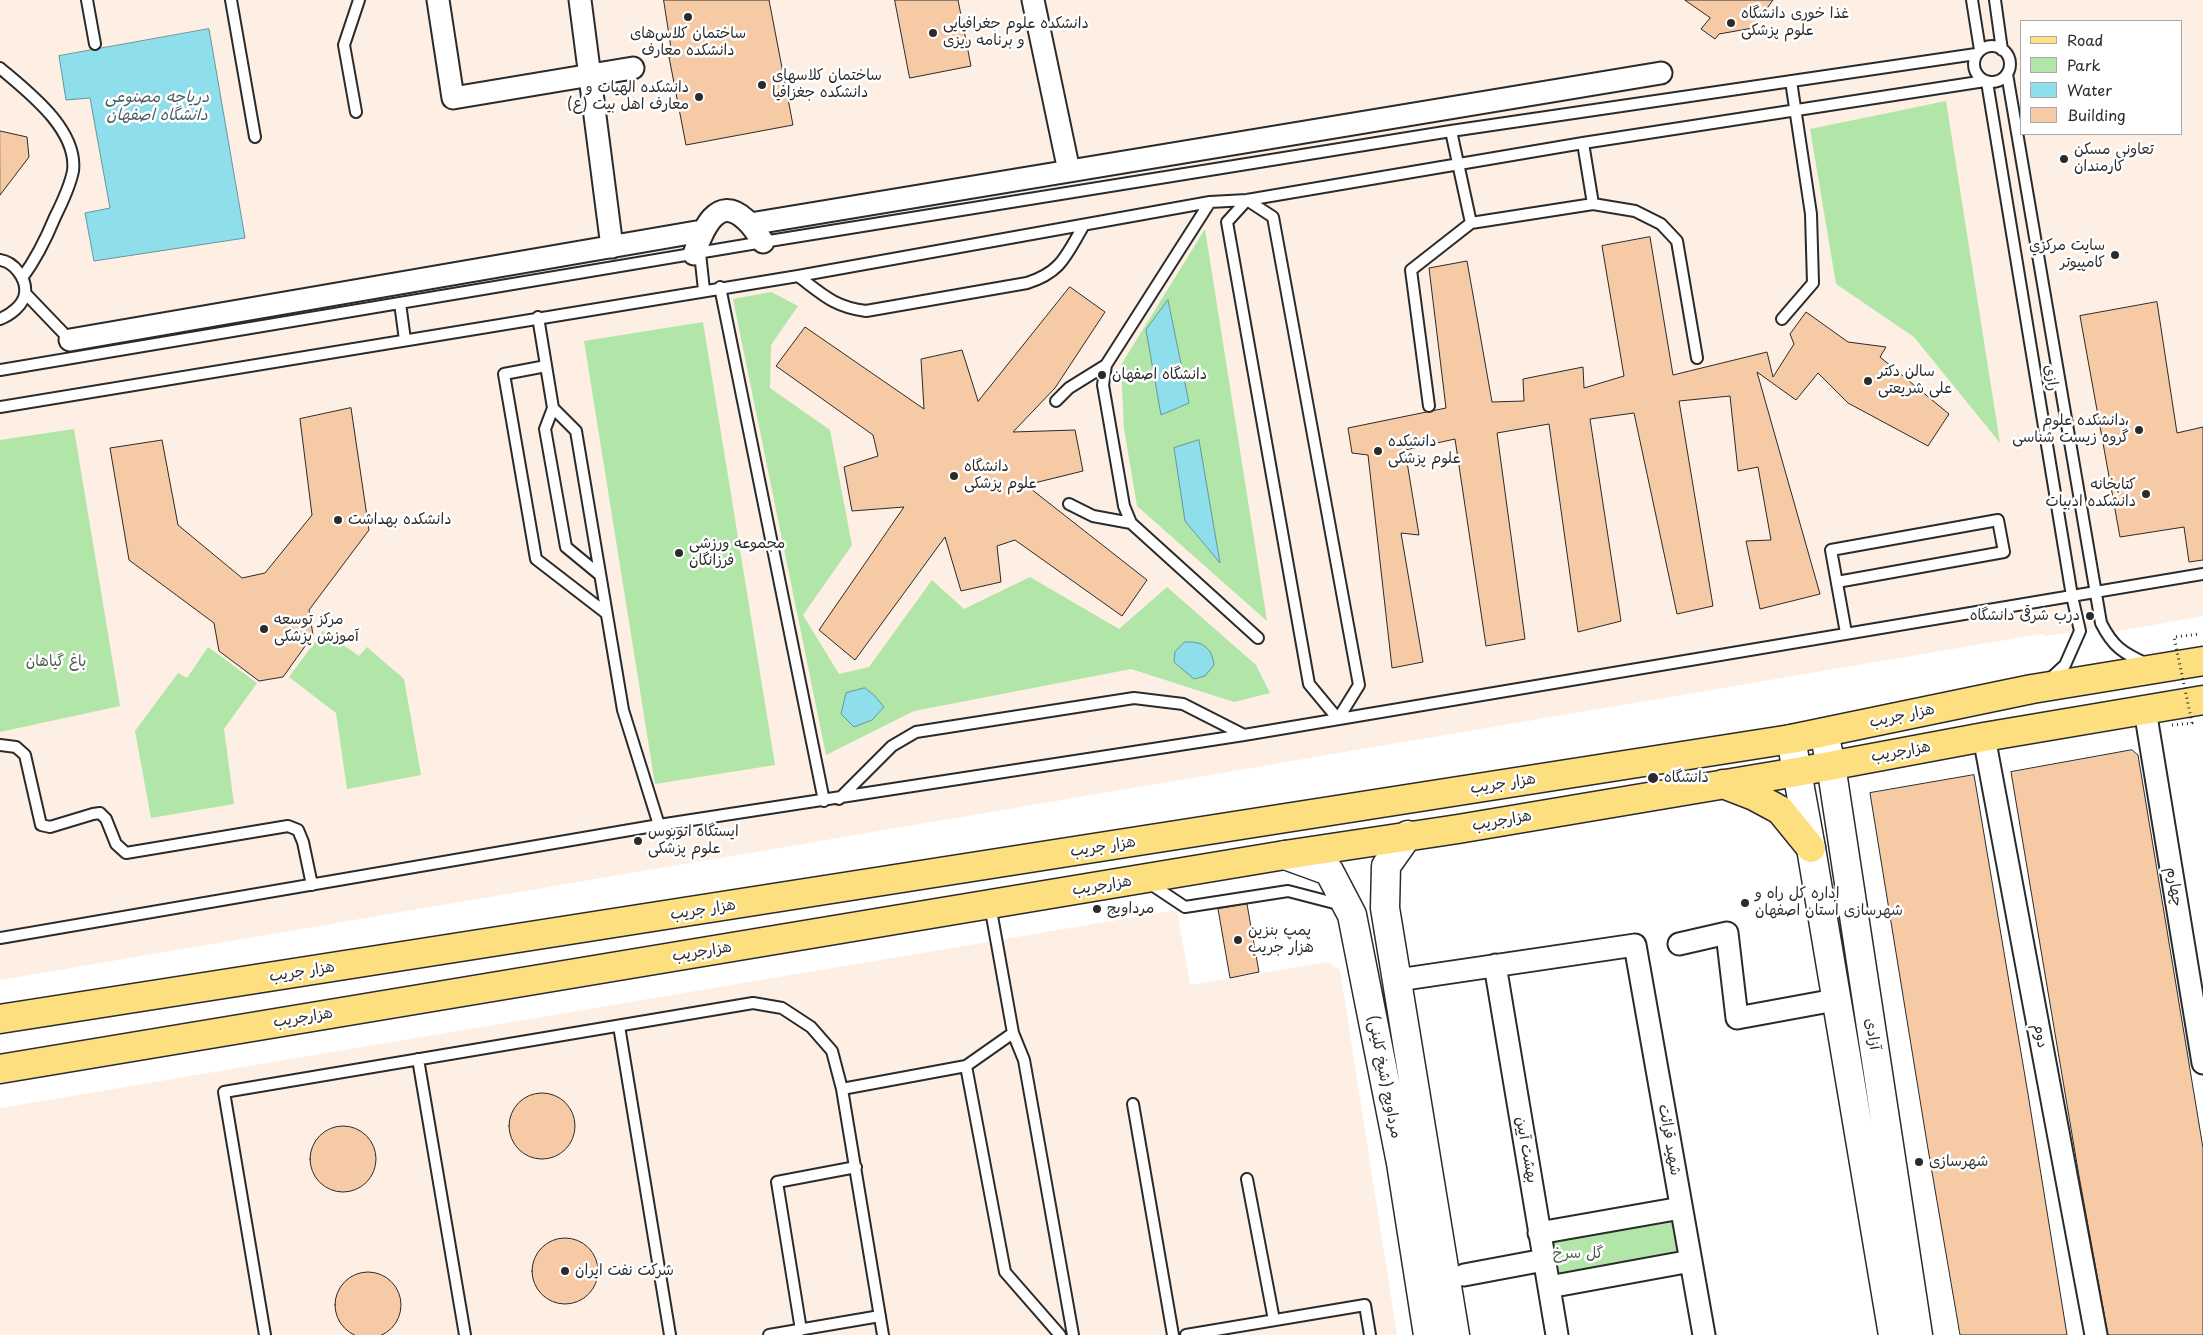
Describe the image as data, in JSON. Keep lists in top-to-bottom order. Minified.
{"streets":{"main road":["هزار جریب","هزارجریب","آزادی","مرداویج (شیخ کلینی)"],"street":["چهارم","دوم","شهید قرائت","بهشت آیین"],"lane":["رازی"]},"crossings":[["رازی","هزار جریب"],["هزار جریب","آزادی"],["هزارجریب","چهارم"],["هزارجریب","آزادی"],["هزارجریب","دوم"],["هزارجریب","مرداویج (شیخ کلینی)"],["شهید قرائت","بهشت آیین"]],"water":["دریاچه مصنوعی دانشگاه اصفهان"],"parks":["باغ گیاهان","گل سرخ"],"places":["ساختمان کلاس‌های دانشکده معارف","غذا خوری دانشگاه علوم پزشکی","دانشکده علوم جغرافیایی و برنامه ریزی","ساختمان کلاسهای دانشکده جغزافیا","دانشکده الهیات و معارف اهل بیت (ع)","تعاوني مسکن کارمندان","سايت مرکزي کامپيوتر","دانشگاه اصفهان","سالن دکتر علی شریعتی","دانشکده علوم، گروه زیست شناسی","دانشکده علوم پزشکی","دانشگاه علوم پزشکی","کتابخانه دانشکده ادبيات","دانشکده بهداشت","مجموعه ورزشی فرزانگان","درب شرقی دانشگاه","مرکز توسعه آموزش پزشکی","دانشگاه","ایستگاه اتوبوس علوم پزشکی","اداره کل راه و شهرسازی استان اصفهان","مرداویج","پمپ بنزین هزار جریب","شهرسازی","شرکت نفت ایران"],"legend":["Road","Park","Water","Building"]}
